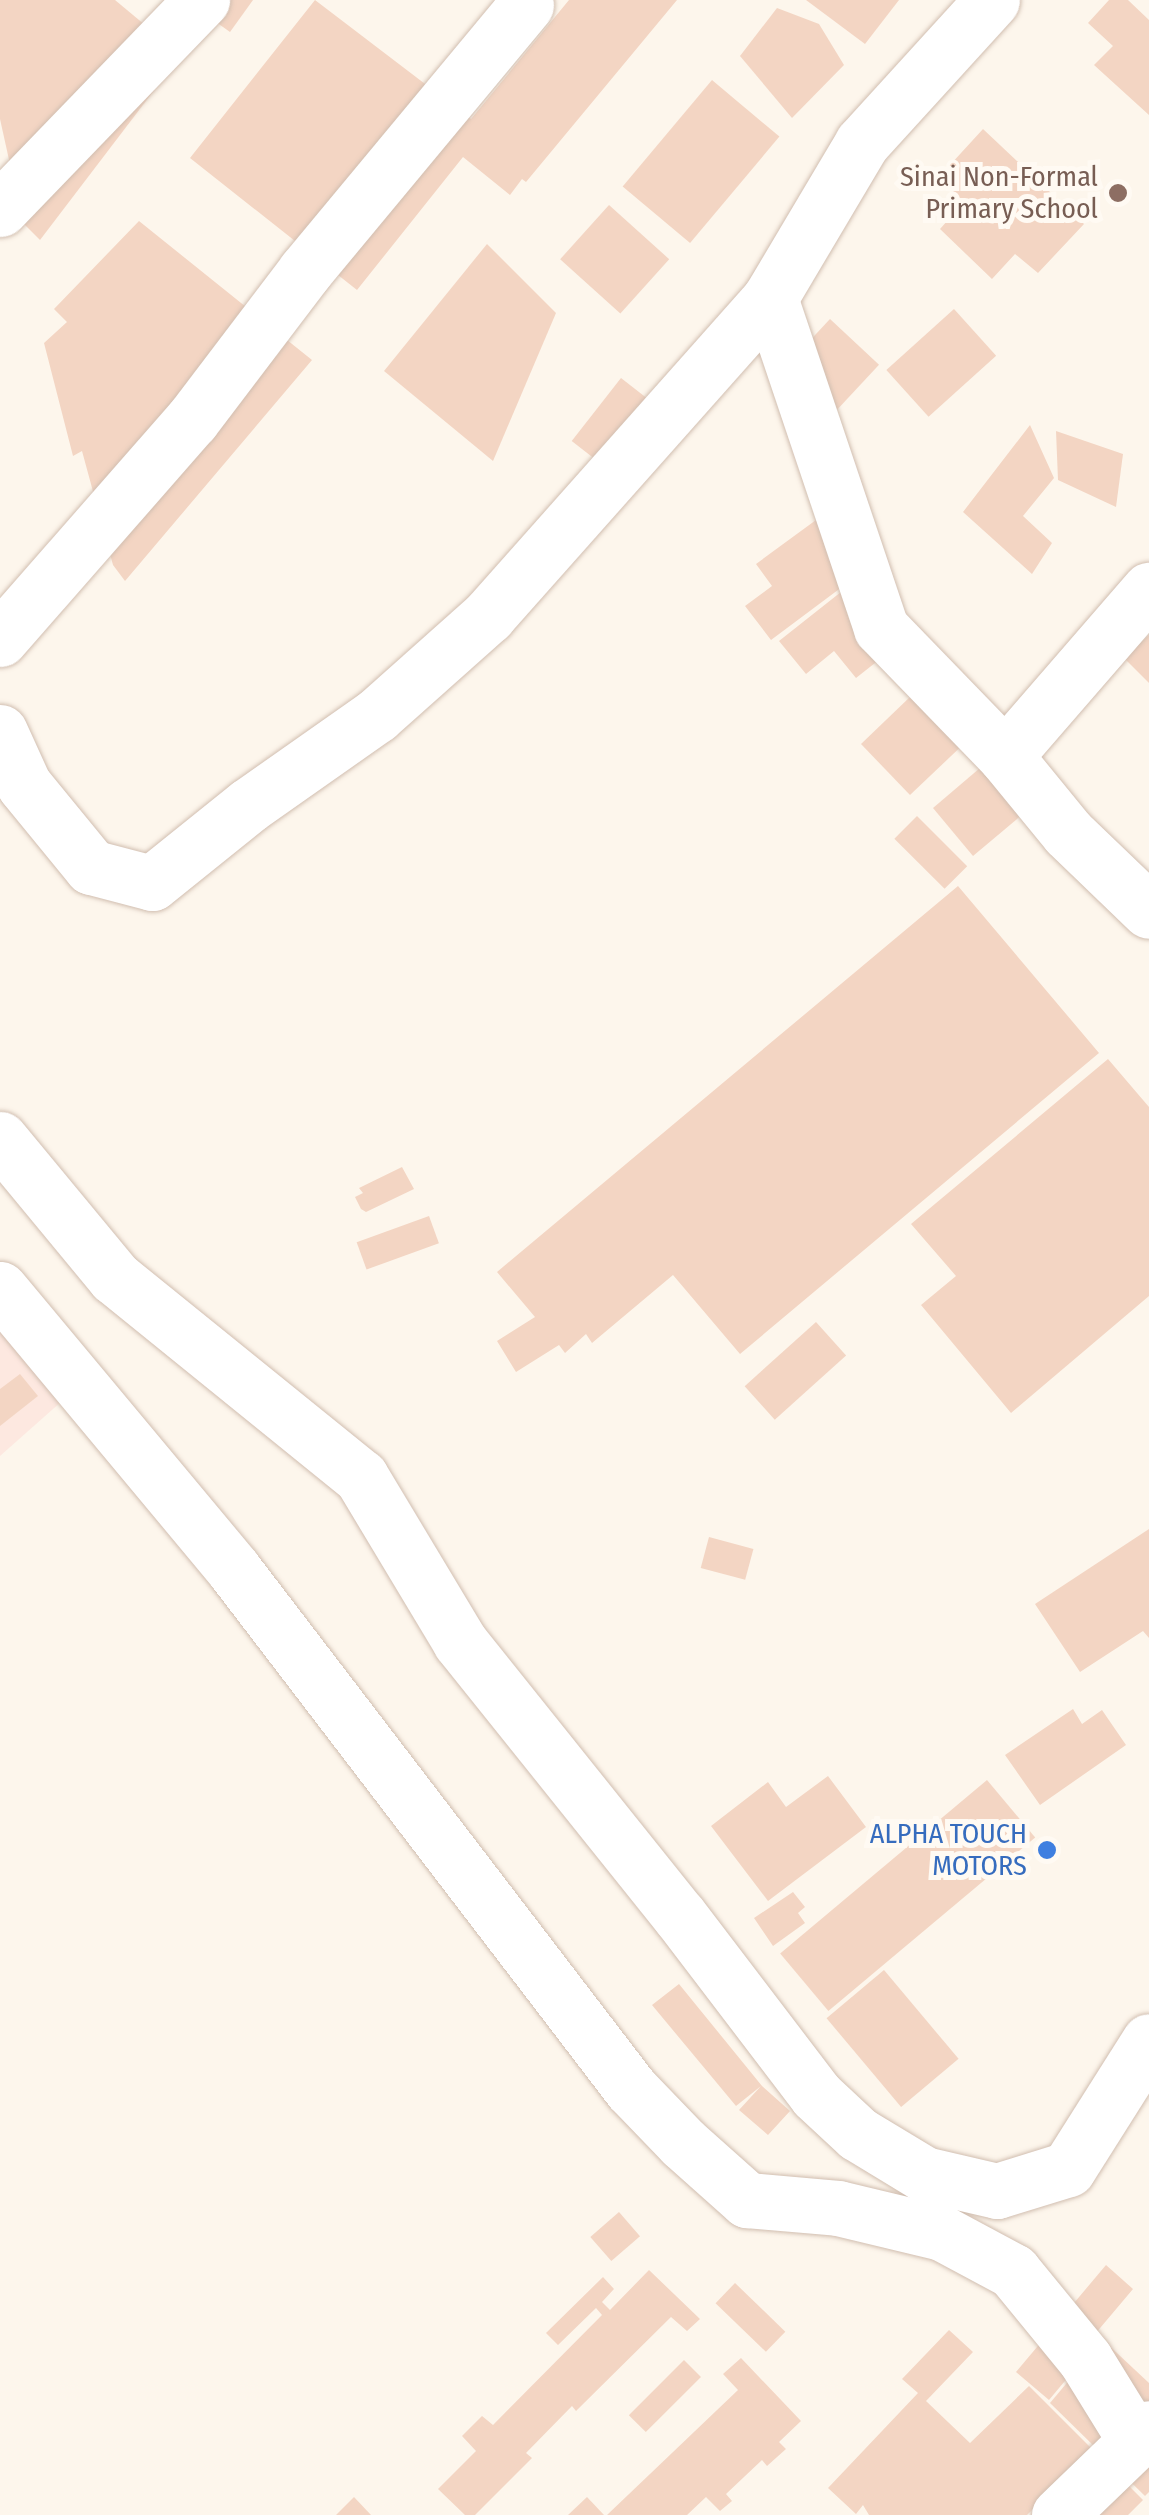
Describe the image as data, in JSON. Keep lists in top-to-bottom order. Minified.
{"places":["Sinai Non-Formal Primary School","ALPHA TOUCH MOTORS"]}
